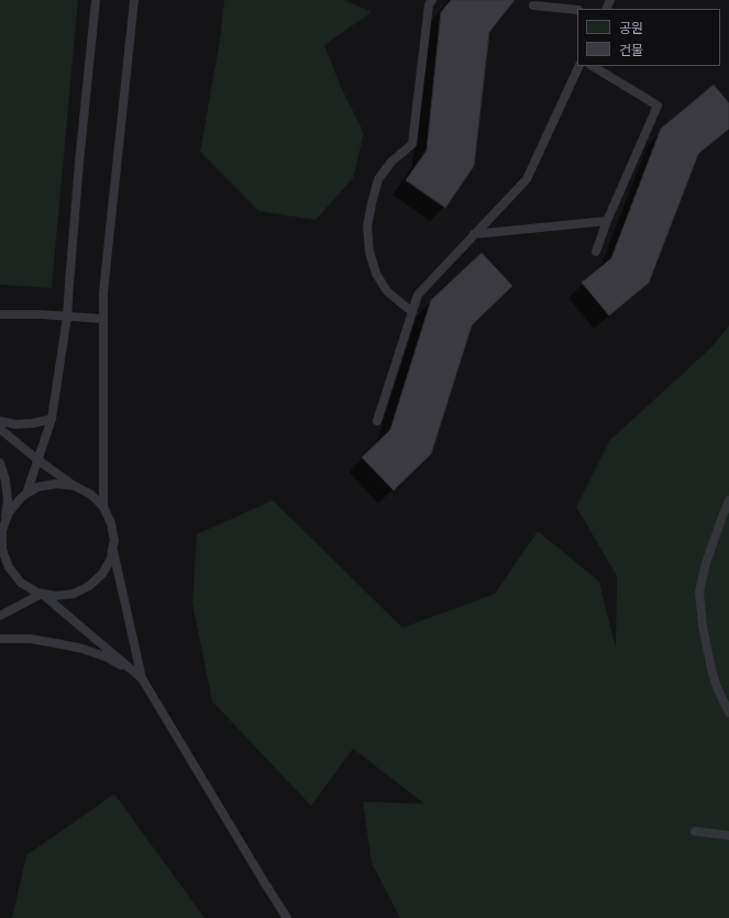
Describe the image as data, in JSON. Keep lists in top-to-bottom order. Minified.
{"legend":["공원","건물"]}
